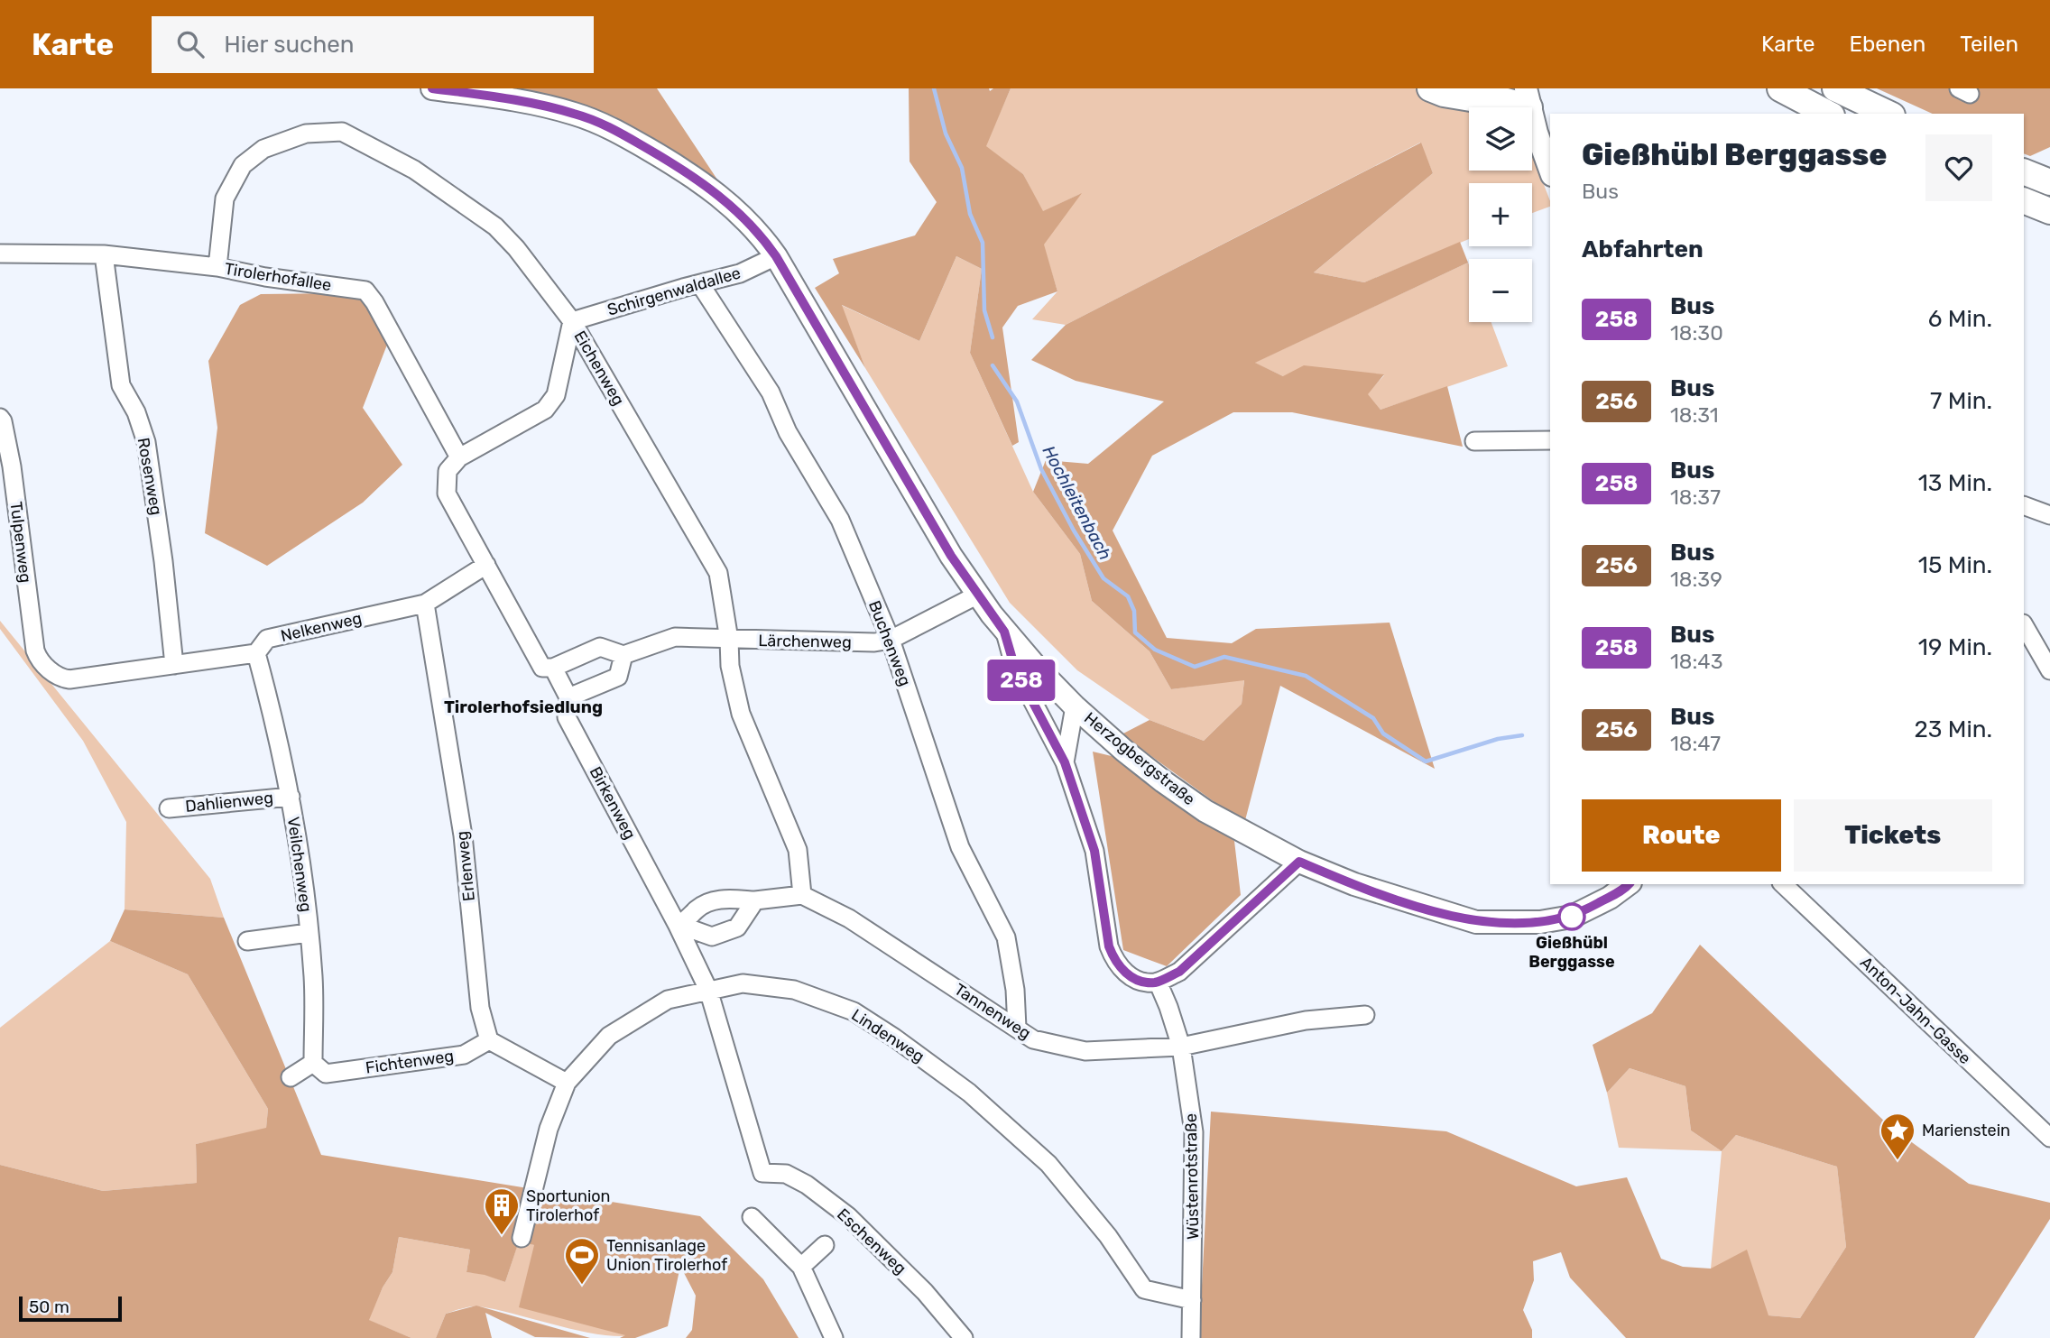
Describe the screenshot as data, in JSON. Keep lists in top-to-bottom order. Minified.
{"streets":{"main road":["Herzogbergstraße"],"street":["Tirolerhofallee","Schirgenwaldallee","Eichenweg","Rosenweg","Tulpenweg","Nelkenweg","Lärchenweg","Buchenweg","Dahlienweg","Birkenweg","Veilchenweg","Erlenweg","Anton-Jahn-Gasse","Tannenweg","Lindenweg","Fichtenweg","Wüstenrotstraße","Eschenweg"]},"crossings":[["Tirolerhofallee","Eichenweg"],["Tirolerhofallee","Rosenweg"],["Tirolerhofallee","Birkenweg"],["Schirgenwaldallee","Eichenweg"],["Schirgenwaldallee","Buchenweg"],["Schirgenwaldallee","Herzogbergstraße"],["Eichenweg","Lärchenweg"],["Eichenweg","Tannenweg"],["Rosenweg","Nelkenweg"],["Tulpenweg","Nelkenweg"],["Nelkenweg","Birkenweg"],["Nelkenweg","Veilchenweg"],["Nelkenweg","Erlenweg"],["Lärchenweg","Buchenweg"],["Lärchenweg","Herzogbergstraße"],["Lärchenweg","Birkenweg"],["Buchenweg","Tannenweg"],["Dahlienweg","Veilchenweg"],["Birkenweg","Lindenweg"],["Birkenweg","Eschenweg"],["Veilchenweg","Fichtenweg"],["Erlenweg","Fichtenweg"],["Tannenweg","Wüstenrotstraße"],["Lindenweg","Wüstenrotstraße"]],"districts":["Tirolerhofsiedlung"],"water":["Hochleitenbach"],"places":{"other":["Gießhübl Berggasse"],"place":["Marienstein"],"building":["Sportunion Tirolerhof"],"sports":["Tennisanlage Union Tirolerhof"]},"lines":["bus line 258"],"scale_bar":"50 m","page":{"header":"Karte","search":"Hier suchen","nav":["Karte","Ebenen","Teilen"],"on_map":"258","map_buttons":["+","−"],"heading":[["Gießhübl Berggasse","Bus"],"Abfahrten"],"list":[{"mark":"258","name":"Bus","note":"18:30","value":"6 Min."},{"mark":"256","name":"Bus","note":"18:31","value":"7 Min."},{"mark":"258","name":"Bus","note":"18:37","value":"13 Min."},{"mark":"256","name":"Bus","note":"18:39","value":"15 Min."},{"mark":"258","name":"Bus","note":"18:43","value":"19 Min."},{"mark":"256","name":"Bus","note":"18:47","value":"23 Min."}],"buttons":["Route","Tickets"],"scale":"50 m"}}
